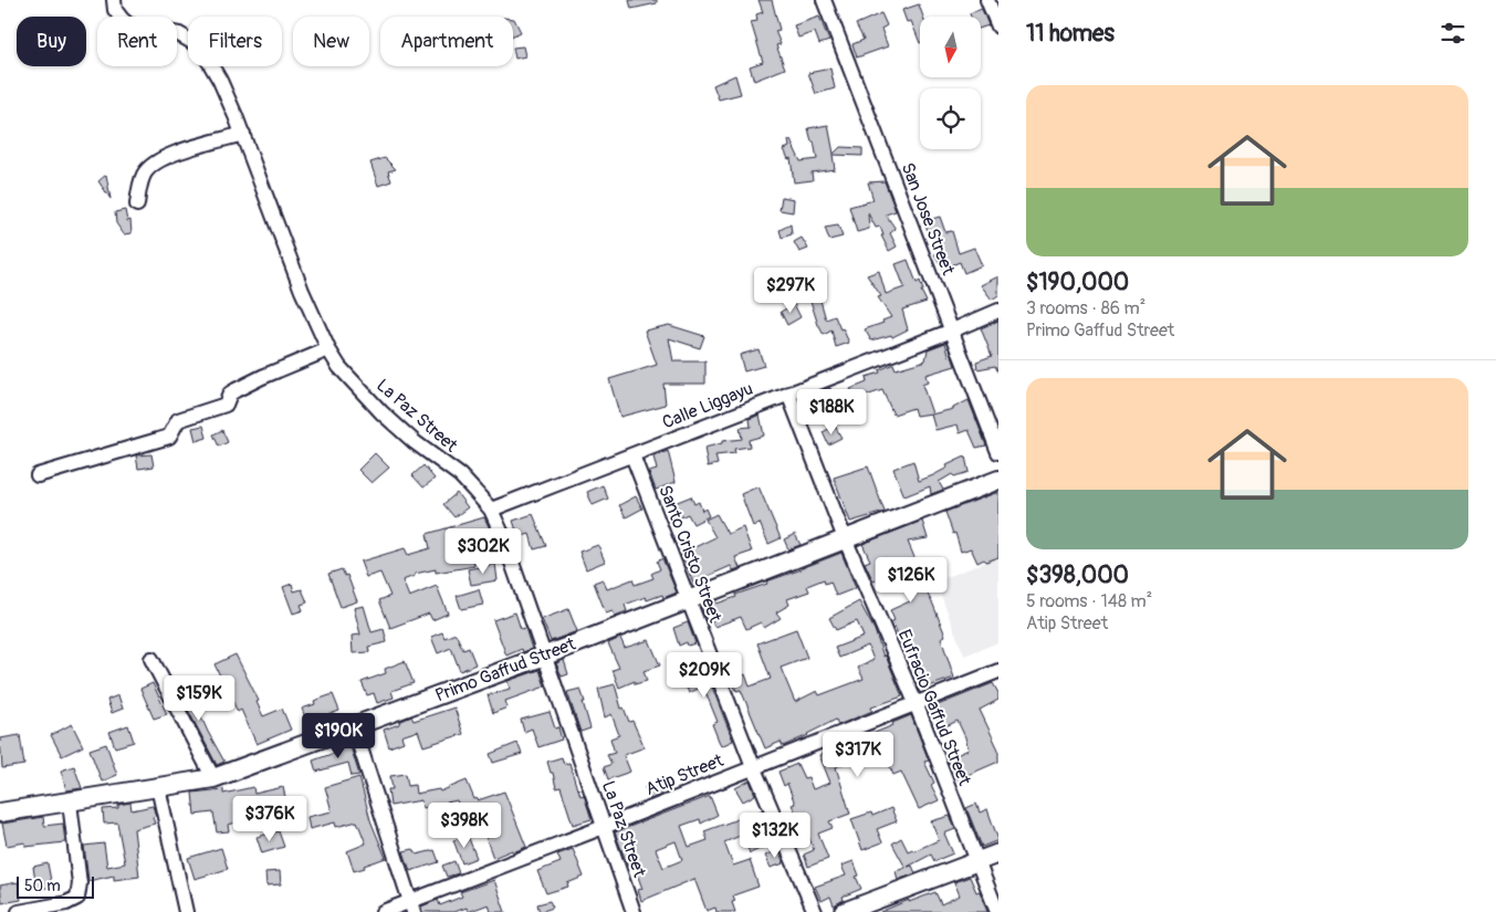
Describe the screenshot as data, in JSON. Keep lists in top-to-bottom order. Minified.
{"streets":{"main road":["Primo Gaffud Street"],"street":["San Jose Street","Calle Liggayu","La Paz Street","Santo Cristo Street","Eufracio Gaffud Street","Atip Street"]},"crossings":[["San Jose Street","Calle Liggayu"],["Calle Liggayu","La Paz Street"],["Calle Liggayu","Santo Cristo Street"],["Calle Liggayu","Eufracio Gaffud Street"],["La Paz Street","Primo Gaffud Street"],["La Paz Street","Atip Street"],["Santo Cristo Street","Primo Gaffud Street"],["Santo Cristo Street","Atip Street"],["Primo Gaffud Street","Eufracio Gaffud Street"],["Eufracio Gaffud Street","Atip Street"]],"scale_bar":"50 m","north":"bottom","page":{"heading":"11 homes","chip":["Buy","Rent","Filters","New","Apartment"],"list":[{"name":"$190,000","note":"3 rooms · 86 m² · Primo Gaffud Street"},{"name":"$398,000","note":"5 rooms · 148 m² · Atip Street"}],"price":["$297K","$188K","$302K","$126K","$209K","$159K","$190K","$317K","$376K","$398K","$132K"],"scale":"50 m"}}
